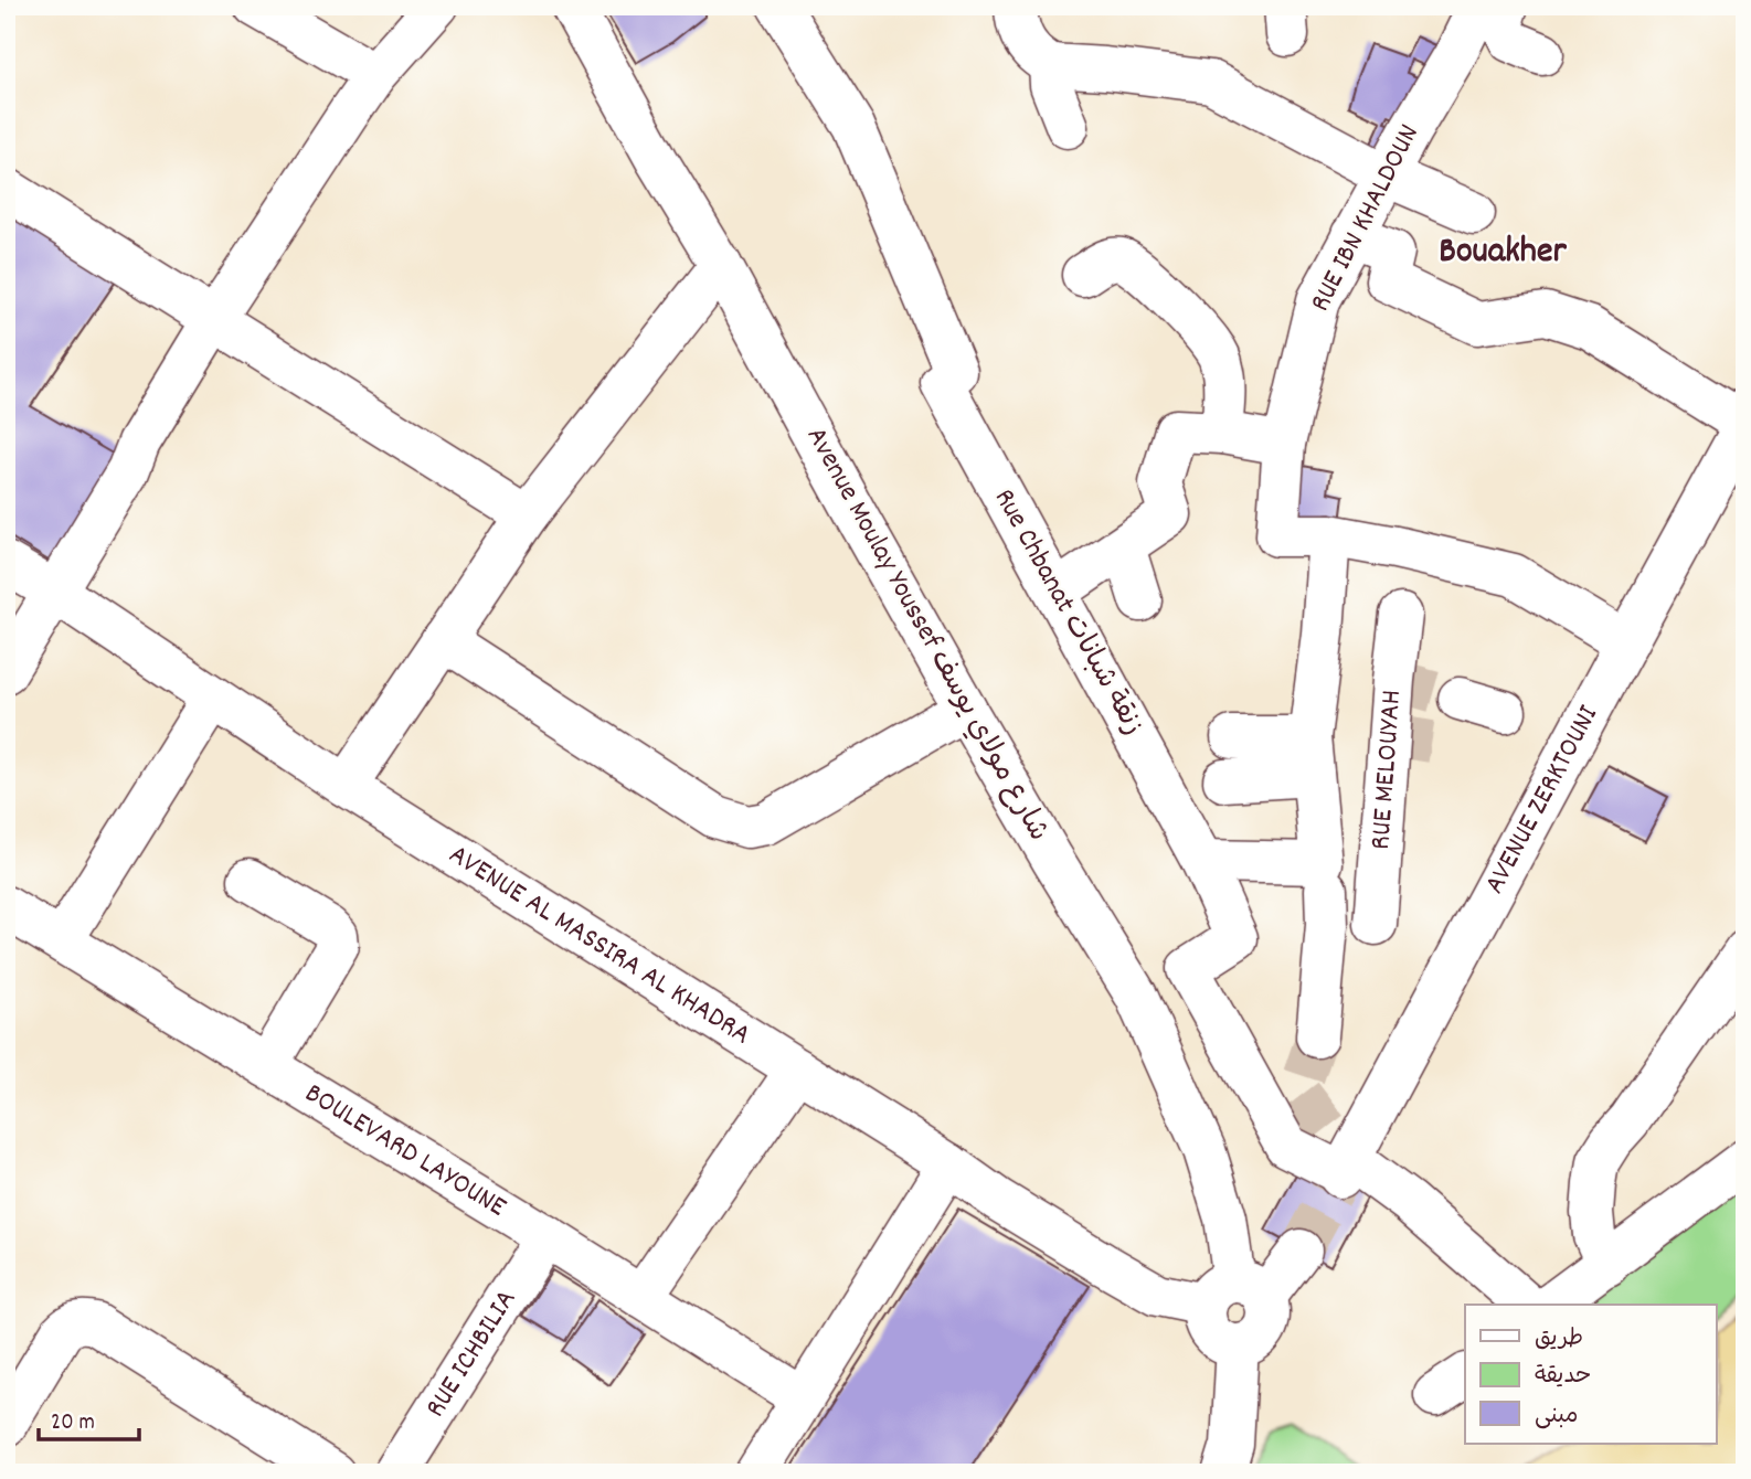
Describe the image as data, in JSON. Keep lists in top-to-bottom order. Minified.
{"streets":{"street":["RUE IBN KHALDOUN","Rue Chbanat زنقة شبانات","Avenue Moulay Youssef شارع مولاي يوسف","RUE MELOUYAH","AVENUE ZERKTOUNI","AVENUE AL MASSIRA AL KHADRA","BOULEVARD LAYOUNE","RUE ICHBILIA"]},"crossings":[["Avenue Moulay Youssef شارع مولاي يوسف","AVENUE AL MASSIRA AL KHADRA"],["BOULEVARD LAYOUNE","RUE ICHBILIA"]],"districts":["Bouakher"],"legend":["طريق","حديقة","مبنى"],"scale_bar":"20 m"}
